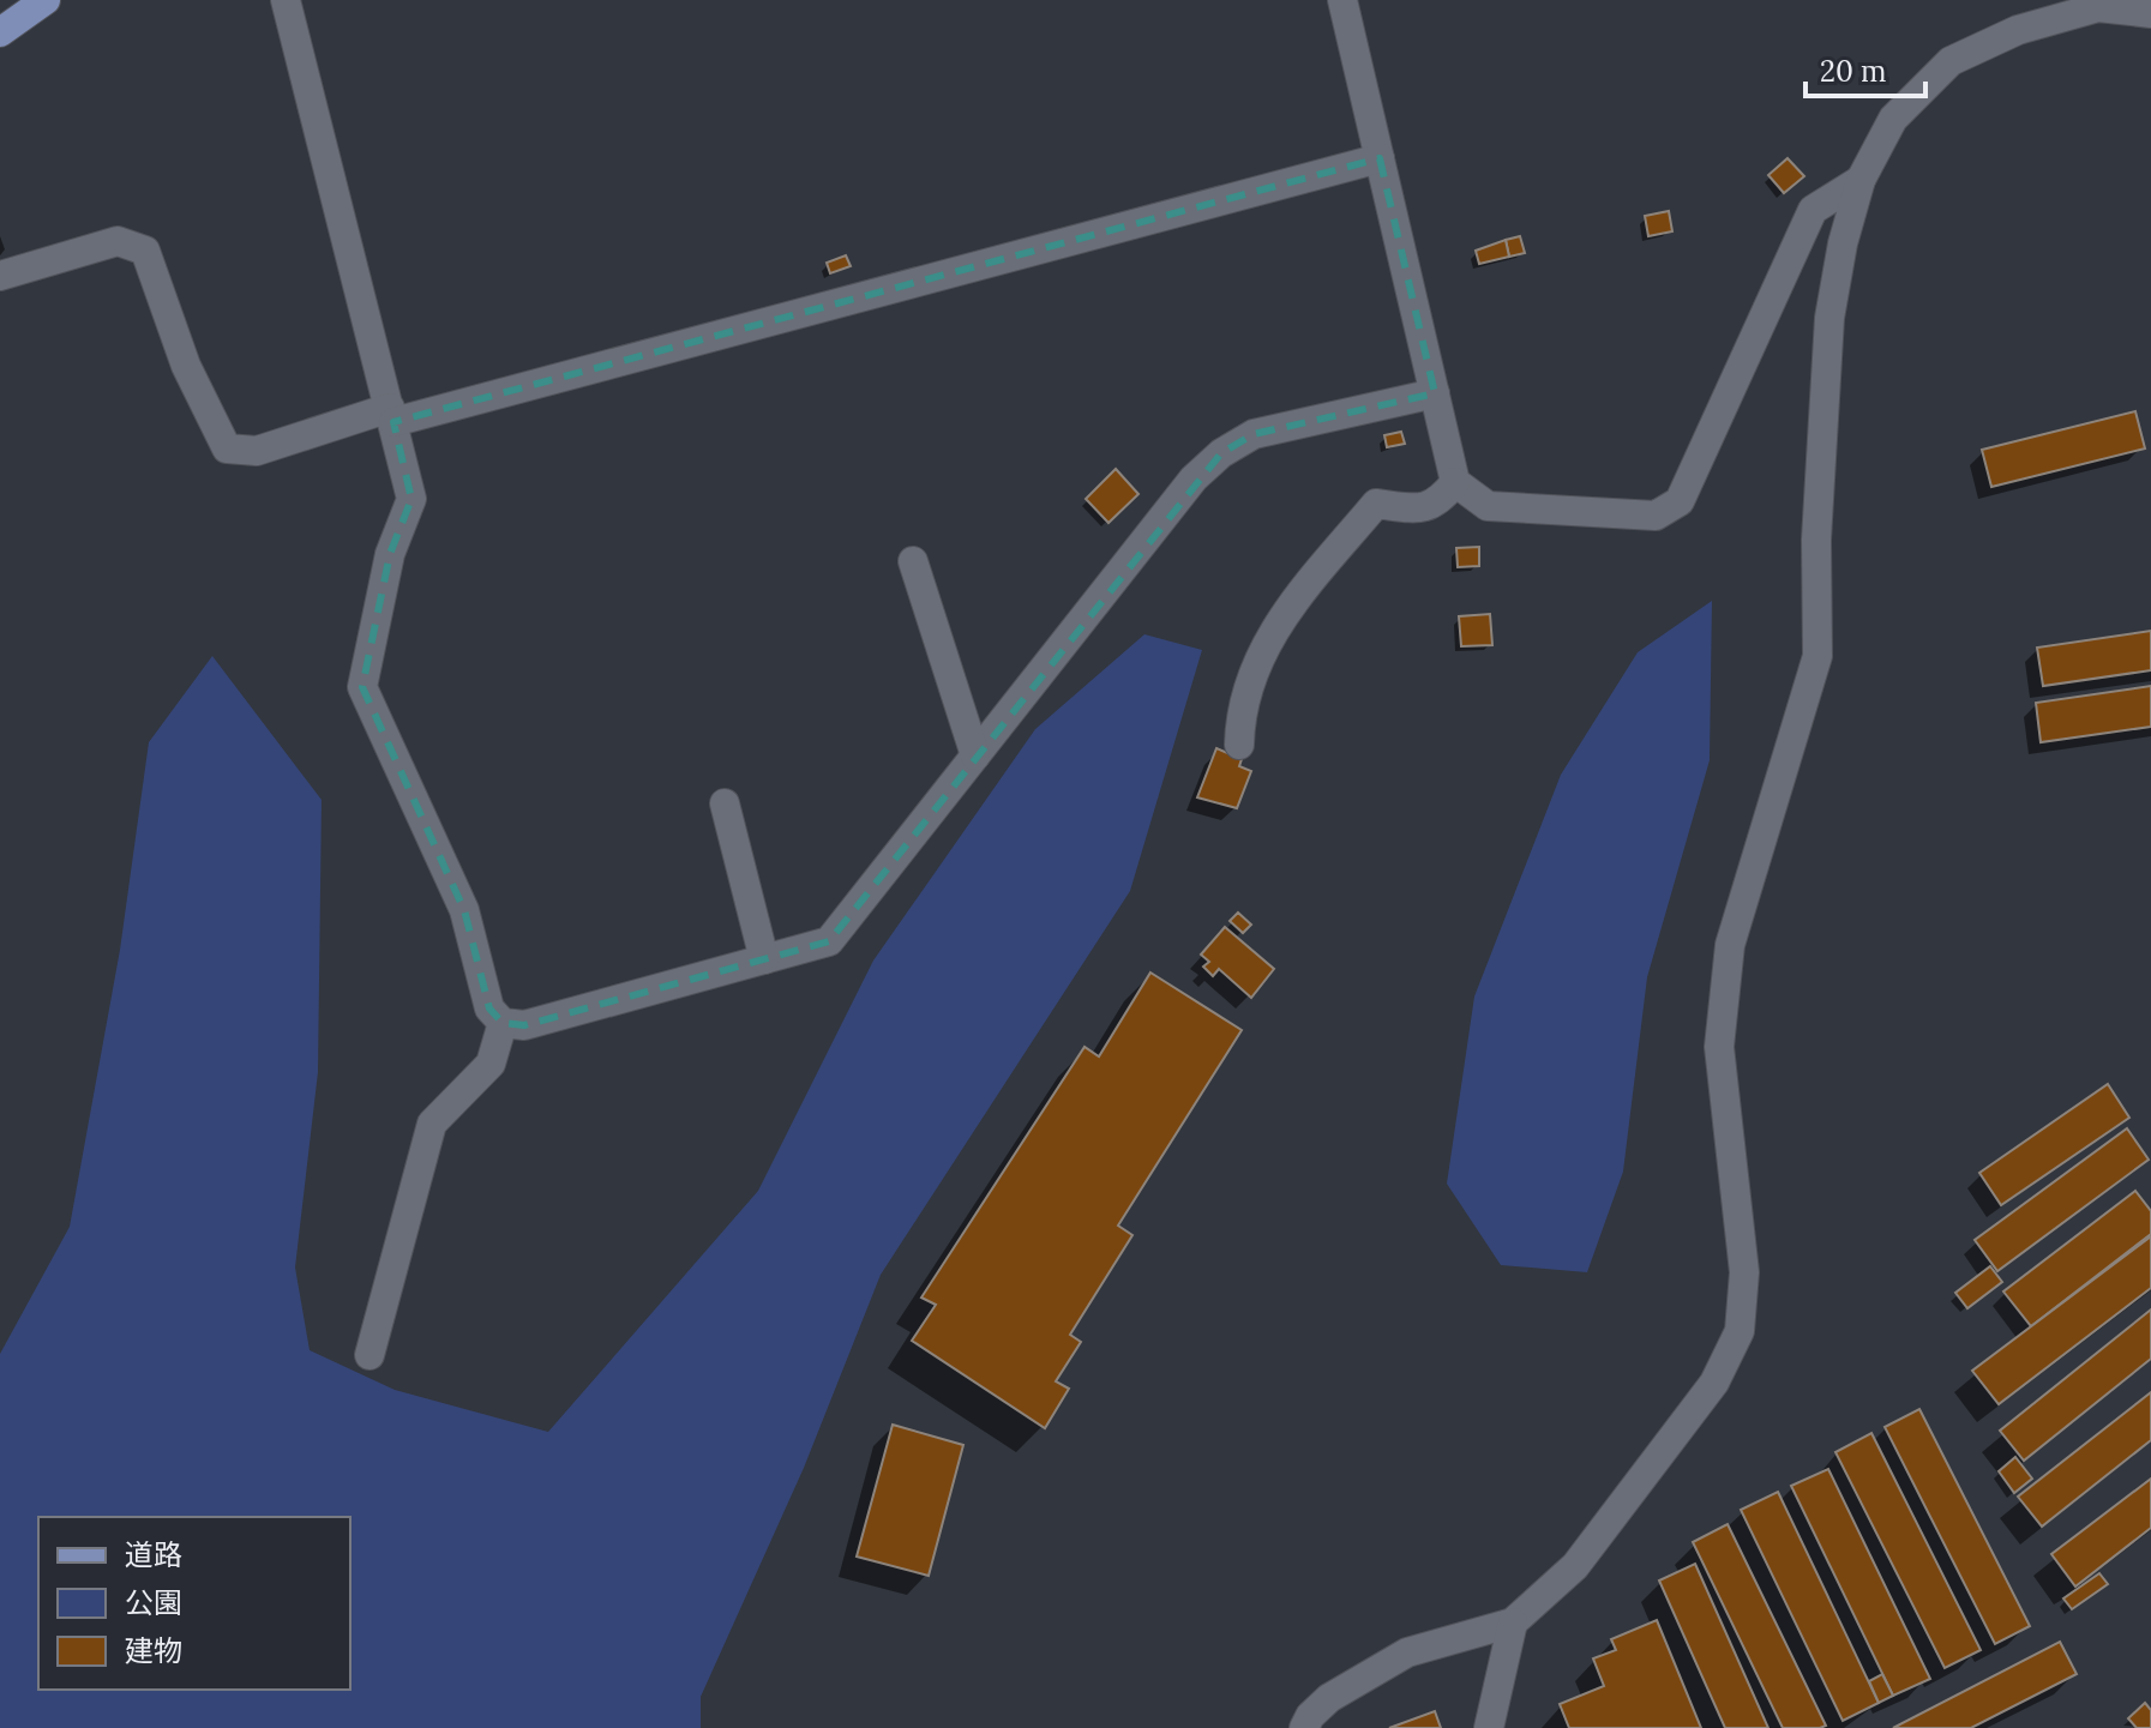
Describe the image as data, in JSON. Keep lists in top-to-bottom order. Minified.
{"legend":["道路","公園","建物"],"scale_bar":"20 m"}
